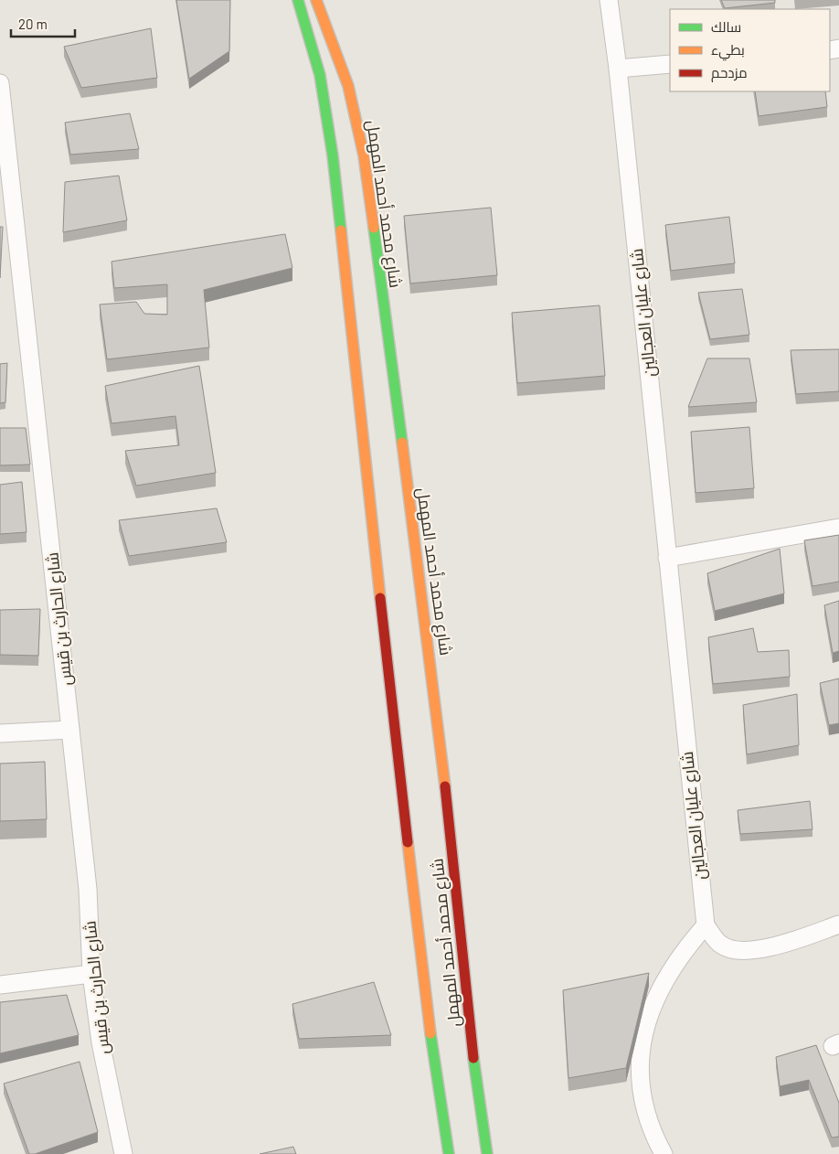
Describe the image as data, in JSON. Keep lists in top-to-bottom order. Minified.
{"streets":{"main road":["شارع محمد أحمد المهمل"],"street":["شارع عليان العجالين","شارع الحارث بن قيس"]},"legend":["سالك","بطيء","مزدحم"],"scale_bar":"20 m"}
